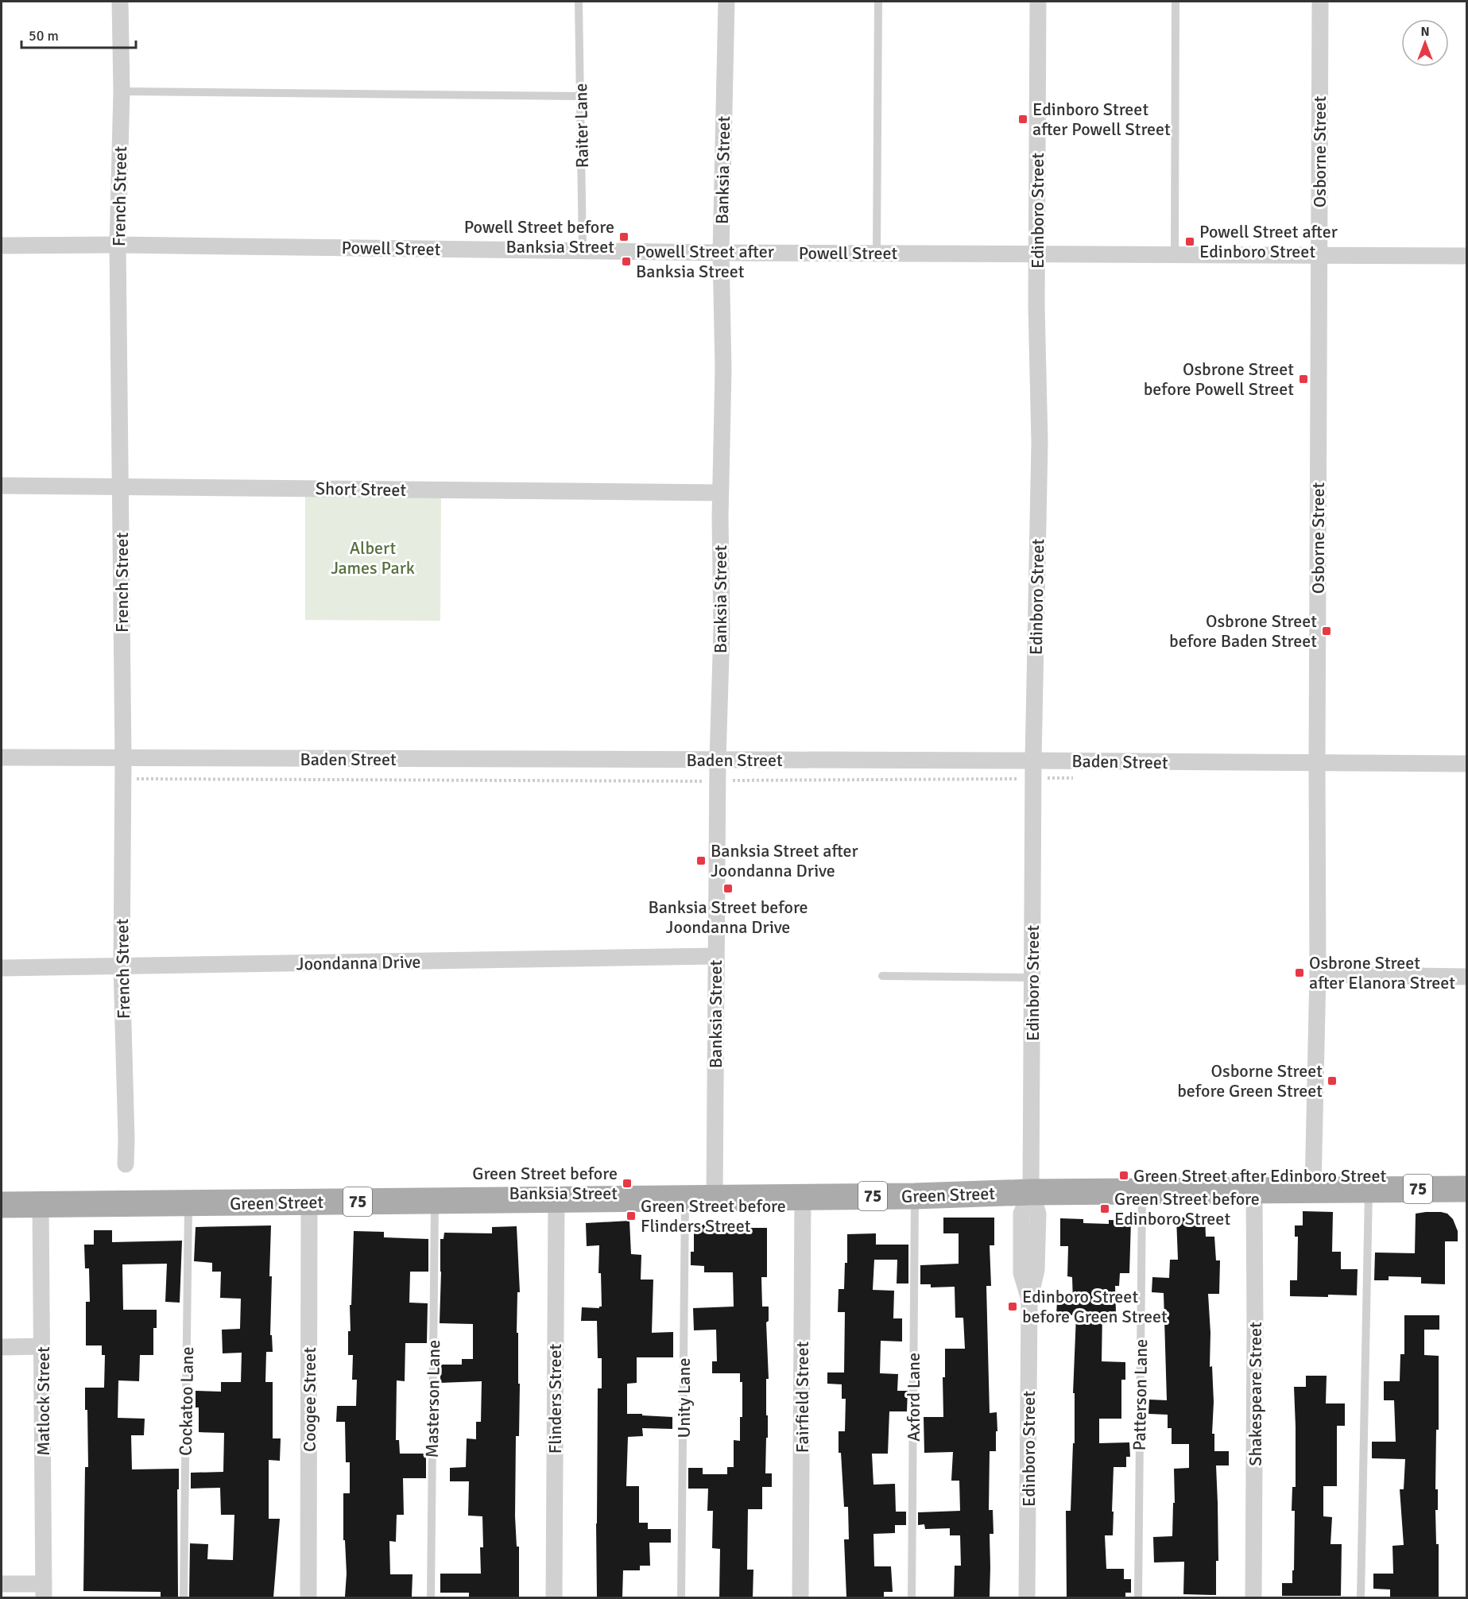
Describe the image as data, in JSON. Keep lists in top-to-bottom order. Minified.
{"streets":{"main road":["75","Green Street"],"street":["Osborne Street","Banksia Street","French Street","Edinboro Street","Powell Street","Short Street","Baden Street","Joondanna Drive","Shakespeare Street","Fairfield Street","Flinders Street","Coogee Street","Matlock Street"],"lane":["Raiter Lane","Patterson Lane","Axford Lane","Unity Lane","Masterson Lane","Cockatoo Lane"]},"crossings":[["Raiter Lane","Powell Street"],["Osborne Street","Powell Street"],["Osborne Street","Baden Street"],["Osborne Street","Green Street"],["Banksia Street","Powell Street"],["Banksia Street","Short Street"],["Banksia Street","Baden Street"],["Banksia Street","Joondanna Drive"],["Banksia Street","Green Street"],["French Street","Powell Street"],["French Street","Short Street"],["French Street","Baden Street"],["French Street","Joondanna Drive"],["Edinboro Street","Powell Street"],["Edinboro Street","Baden Street"],["Edinboro Street","Green Street"],["Green Street","Shakespeare Street"],["Green Street","Patterson Lane"],["Green Street","Fairfield Street"],["Green Street","Axford Lane"],["Green Street","Unity Lane"],["Green Street","Masterson Lane"],["Green Street","Flinders Street"],["Green Street","Coogee Street"],["Green Street","Matlock Street"],["Green Street","Cockatoo Lane"]],"parks":["Albert James Park"],"places":{"transit":["Edinboro Street after Powell Street","Powell Street before Banksia Street","Powell Street after Edinboro Street","Powell Street after Banksia Street","Osbrone Street before Powell Street","Osbrone Street before Baden Street","Banksia Street after Joondanna Drive","Banksia Street before Joondanna Drive","Osbrone Street after Elanora Street","Osborne Street before Green Street","Green Street after Edinboro Street","Green Street before Banksia Street","Green Street before Edinboro Street","Green Street before Flinders Street","Edinboro Street before Green Street"]},"scale_bar":"50 m","north":"top"}
